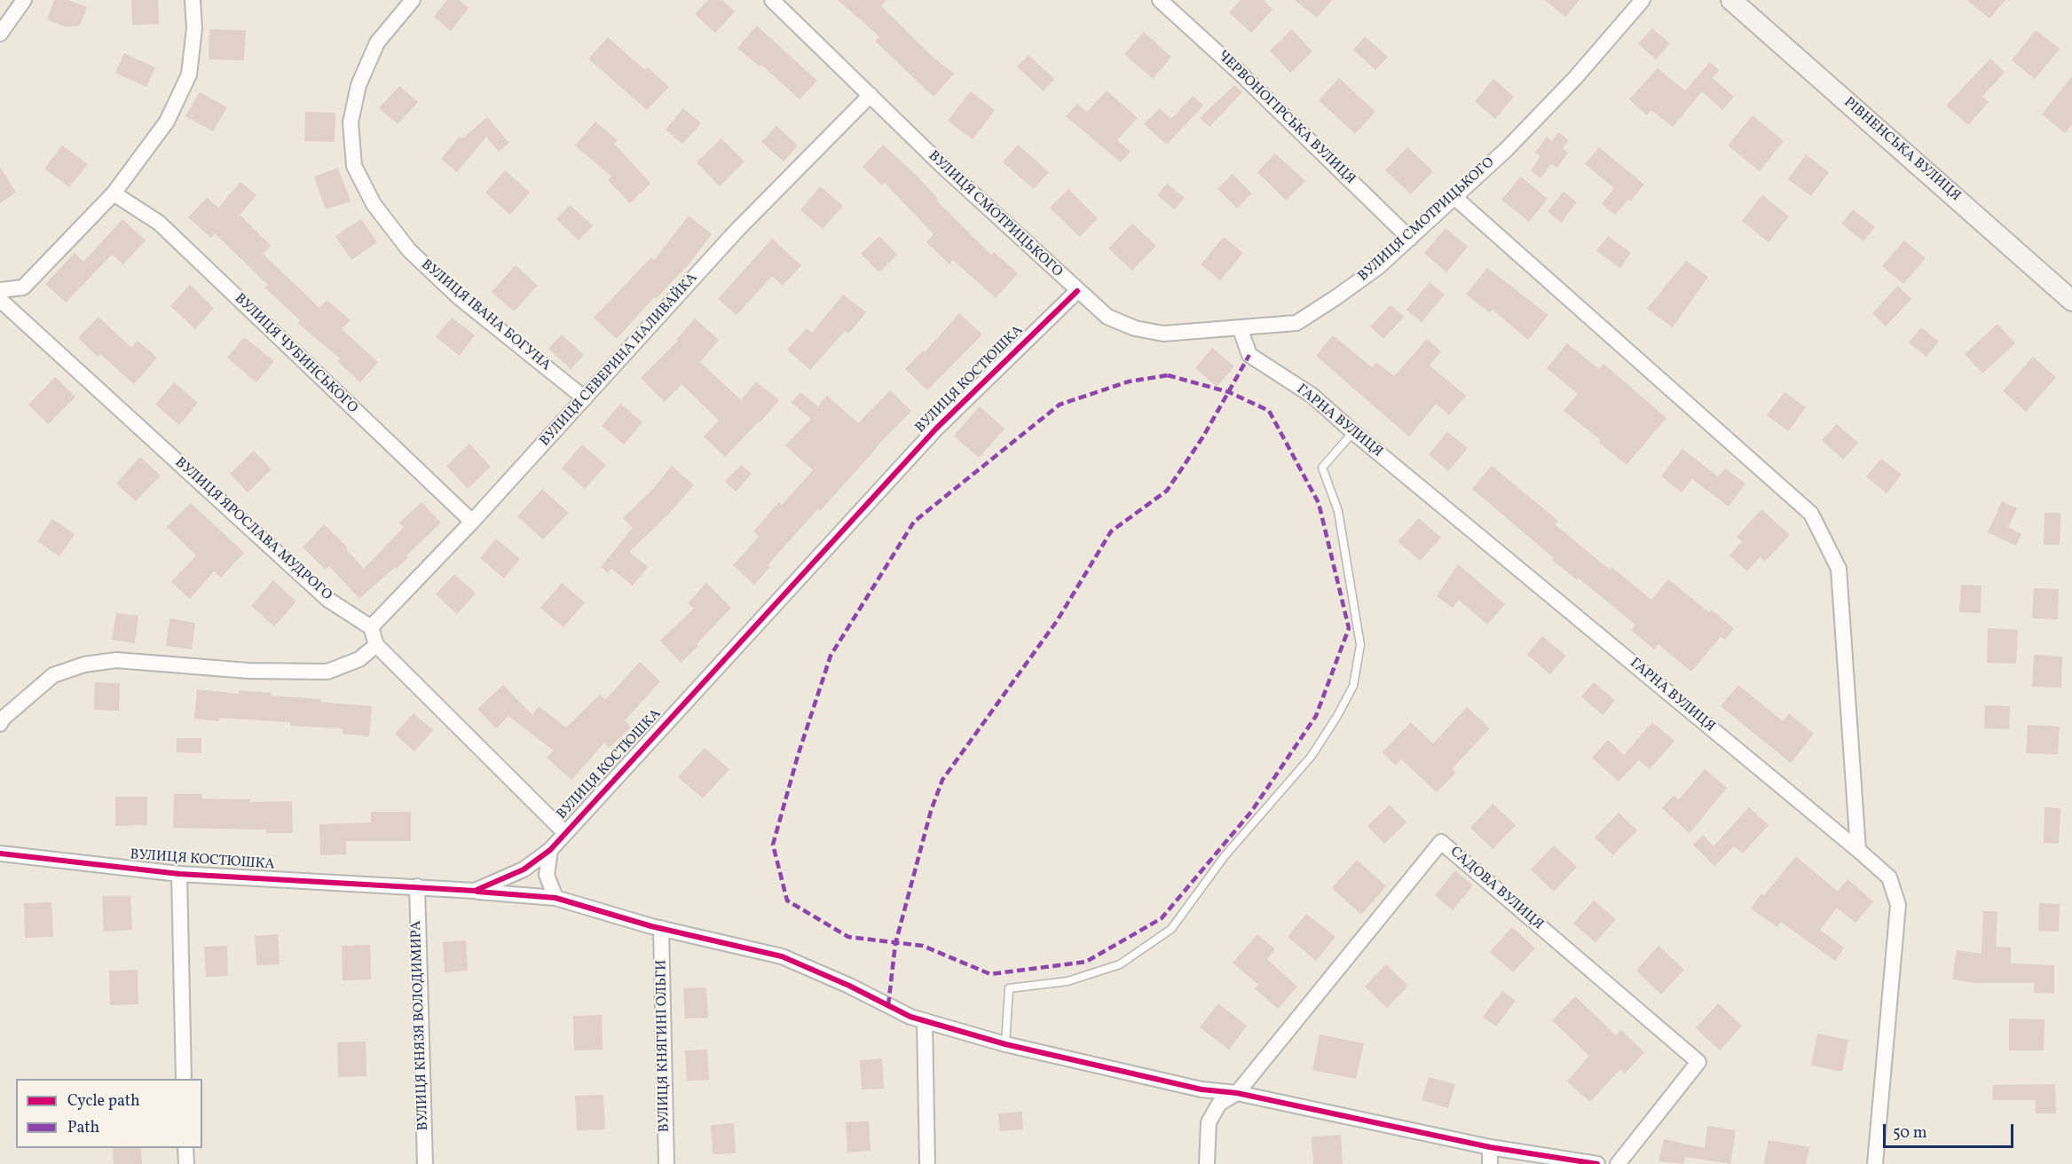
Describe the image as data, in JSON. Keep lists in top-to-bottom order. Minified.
{"streets":{"main road":["РІВНЕНСЬКА ВУЛИЦЯ"],"street":["ЧЕРВОНОГІРСЬКА ВУЛИЦЯ","ВУЛИЦЯ СМОТРИЦЬКОГО","ВУЛИЦЯ ІВАНА БОГУНА","ВУЛИЦЯ ЧУБИНСЬКОГО","ВУЛИЦЯ СЕВЕРИНА НАЛИВАЙКА","ВУЛИЦЯ КОСТЮШКА","ГАРНА ВУЛИЦЯ","ВУЛИЦЯ ЯРОСЛАВА МУДРОГО","САДОВА ВУЛИЦЯ","ВУЛИЦЯ КНЯЗЯ ВОЛОДИМИРА","ВУЛИЦЯ КНЯГИНІ ОЛЬГИ"]},"crossings":[["ЧЕРВОНОГІРСЬКА ВУЛИЦЯ","ВУЛИЦЯ СМОТРИЦЬКОГО"],["ВУЛИЦЯ СМОТРИЦЬКОГО","ВУЛИЦЯ СЕВЕРИНА НАЛИВАЙКА"],["ВУЛИЦЯ СМОТРИЦЬКОГО","ВУЛИЦЯ КОСТЮШКА"],["ВУЛИЦЯ СМОТРИЦЬКОГО","ГАРНА ВУЛИЦЯ"],["ВУЛИЦЯ ІВАНА БОГУНА","ВУЛИЦЯ СЕВЕРИНА НАЛИВАЙКА"],["ВУЛИЦЯ ЧУБИНСЬКОГО","ВУЛИЦЯ СЕВЕРИНА НАЛИВАЙКА"],["ВУЛИЦЯ СЕВЕРИНА НАЛИВАЙКА","ВУЛИЦЯ ЯРОСЛАВА МУДРОГО"],["ВУЛИЦЯ КОСТЮШКА","ВУЛИЦЯ КНЯЗЯ ВОЛОДИМИРА"]],"legend":["Cycle path","Path"],"scale_bar":"50 m"}
